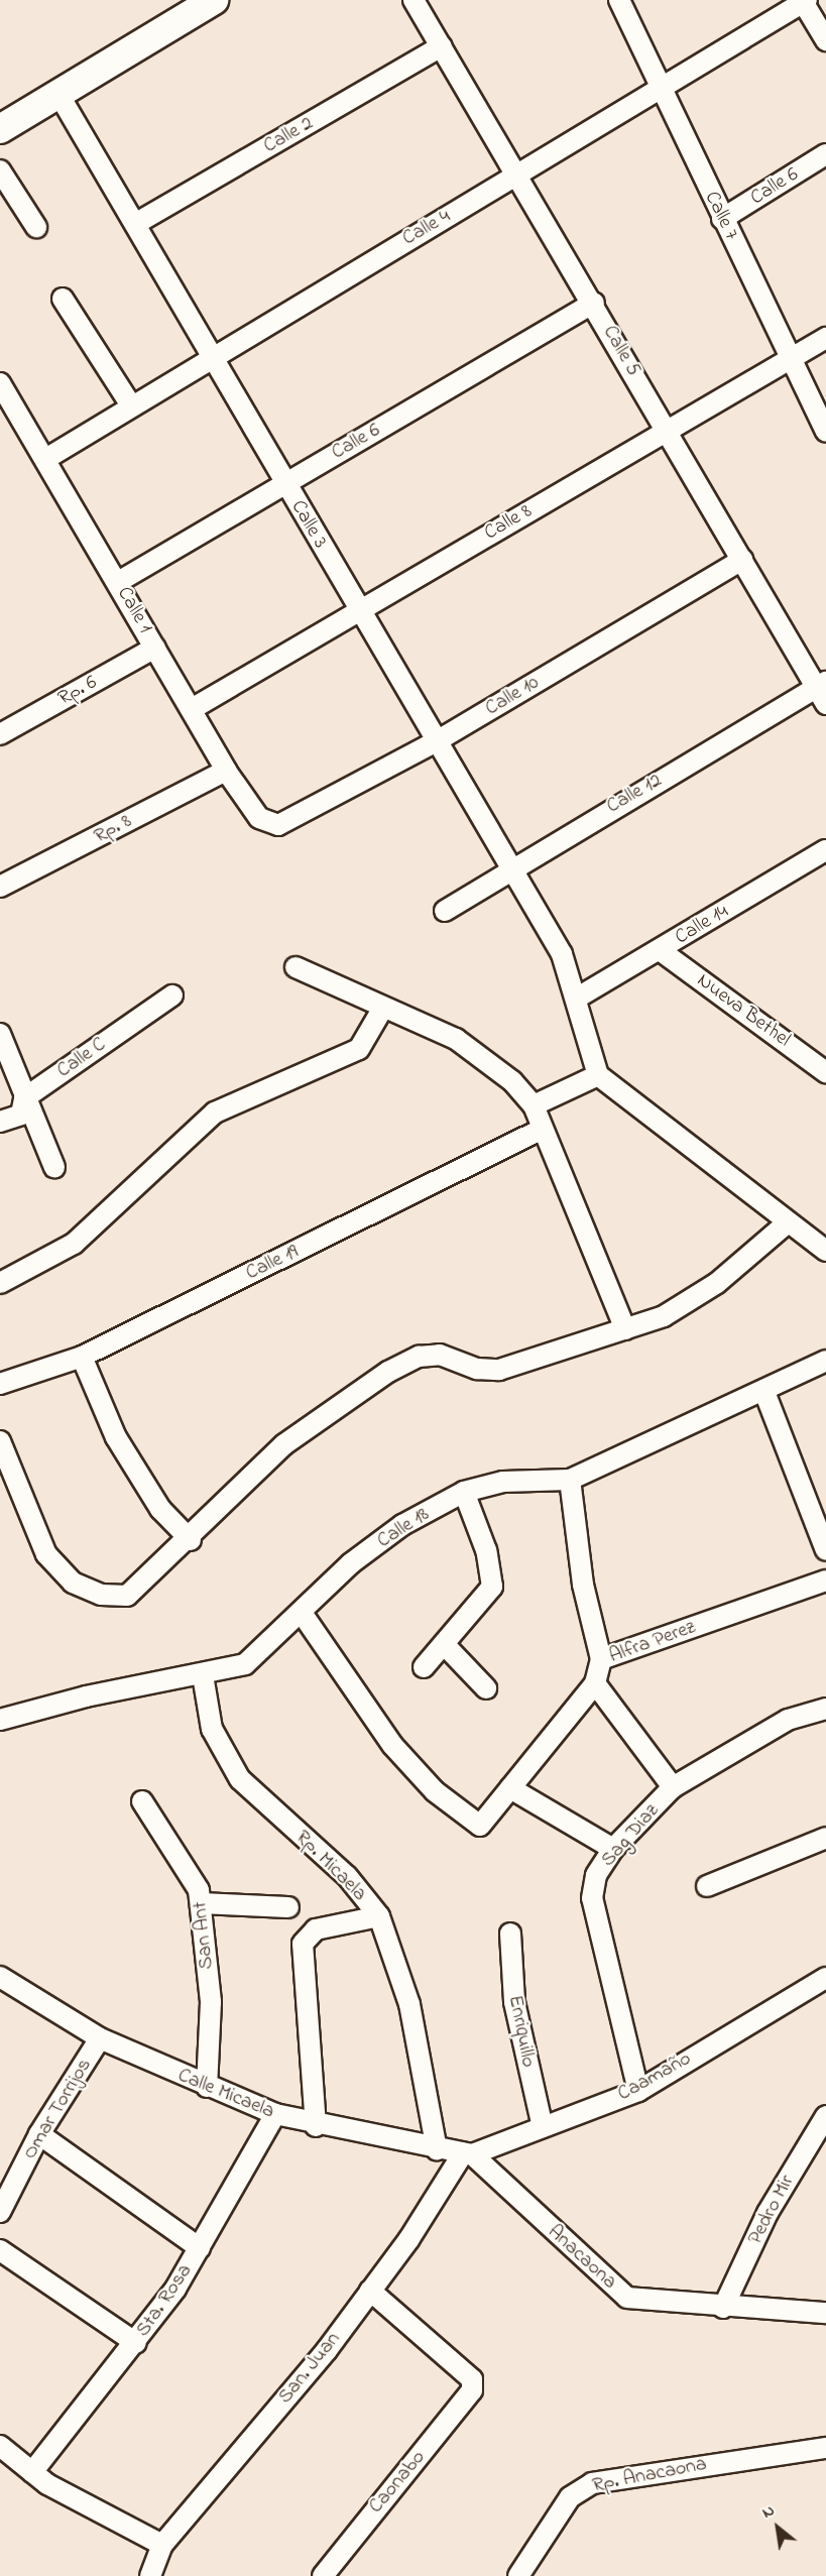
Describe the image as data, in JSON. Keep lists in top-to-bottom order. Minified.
{"streets":{"street":["Calle 2","Calle 6","Calle 7","Calle 4","Calle 5","Calle 8","Calle 3","Calle 1","Rp. 6","Calle 10","Calle 12","Rp. 8","Calle 14","Nueva Bethel","Calle C","Calle 19","Calle 18","Alfra Perez","Sag Diaz","Rp. Micaela","San Ant","Enriquillo","Caamaño","Calle Micaela","Omar Torrijos","Pedro Mir","Anacaona","Sta. Rosa","San. Juan","Rp. Anacaona","Caonabo"]},"crossings":[["Calle 2","Calle 5"],["Calle 2","Calle 3"],["Calle 6","Calle 7"],["Calle 6","Calle 5"],["Calle 6","Calle 3"],["Calle 6","Calle 1"],["Calle 7","Calle 4"],["Calle 7","Calle 8"],["Calle 4","Calle 5"],["Calle 4","Calle 3"],["Calle 4","Calle 1"],["Calle 5","Calle 8"],["Calle 5","Calle 10"],["Calle 5","Calle 12"],["Calle 8","Calle 3"],["Calle 8","Calle 1"],["Calle 3","Calle 10"],["Calle 3","Calle 12"],["Calle 3","Calle 14"],["Calle 1","Rp. 6"],["Calle 1","Calle 10"],["Calle 1","Rp. 8"],["Calle 14","Nueva Bethel"],["Calle 18","Alfra Perez"],["Calle 18","Rp. Micaela"],["Sag Diaz","Caamaño"],["Rp. Micaela","Calle Micaela"],["San Ant","Calle Micaela"],["Enriquillo","Caamaño"],["Caamaño","Calle Micaela"],["Caamaño","Anacaona"],["Caamaño","San. Juan"],["Calle Micaela","Omar Torrijos"],["Calle Micaela","Anacaona"],["Calle Micaela","Sta. Rosa"],["Calle Micaela","San. Juan"],["Pedro Mir","Anacaona"],["Anacaona","San. Juan"],["San. Juan","Caonabo"]],"north":"top left"}
